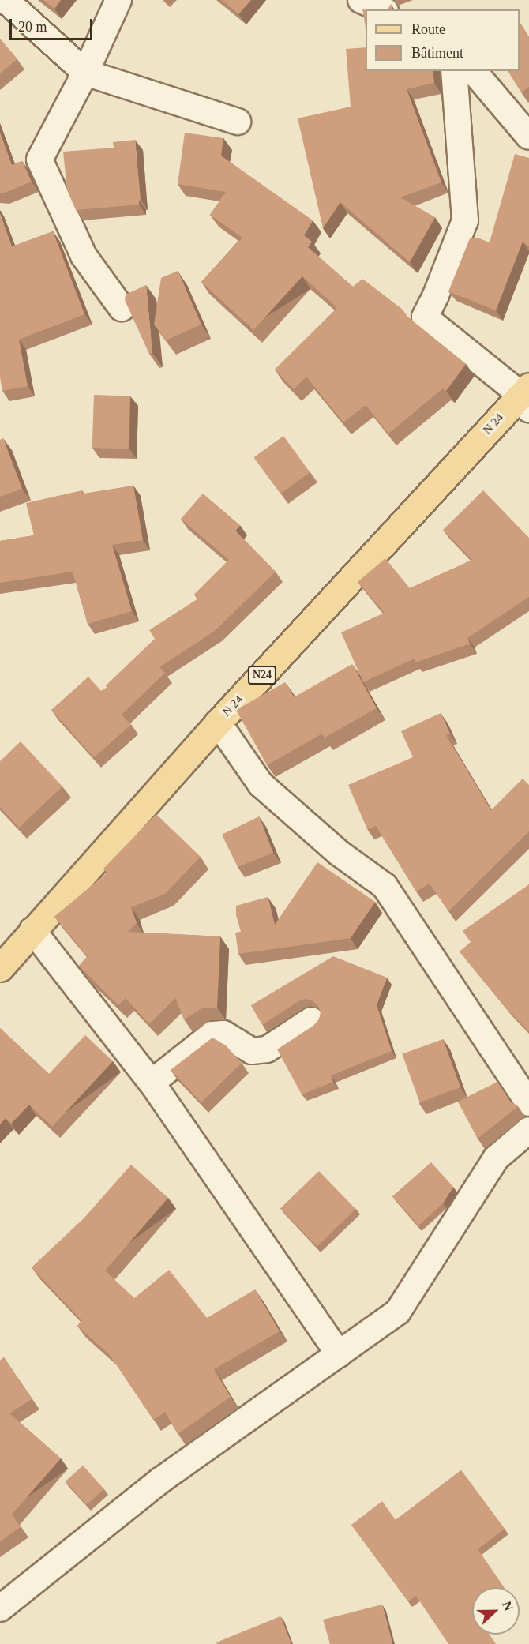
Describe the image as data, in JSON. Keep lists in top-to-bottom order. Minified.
{"streets":{"main road":["N 24","N24"]},"legend":["Route","Bâtiment"],"scale_bar":"20 m","north":"right"}
